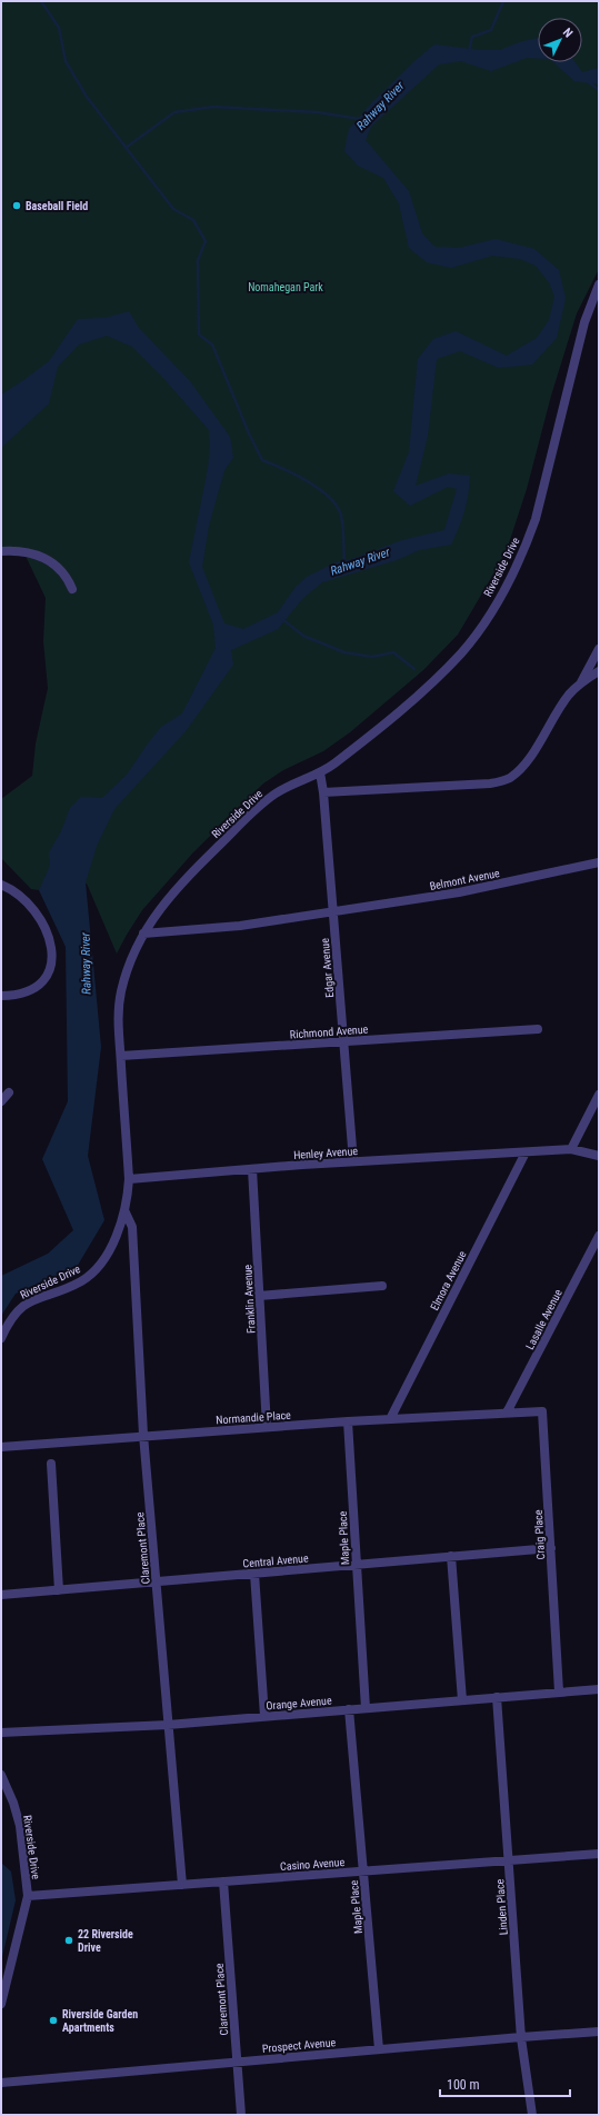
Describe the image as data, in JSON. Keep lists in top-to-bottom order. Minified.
{"streets":{"street":["Riverside Drive","Belmont Avenue","Edgar Avenue","Richmond Avenue","Henley Avenue","Elmora Avenue","Franklin Avenue","Lasalle Avenue","Normandie Place","Craig Place","Maple Place","Claremont Place","Central Avenue","Orange Avenue","Casino Avenue","Linden Place","Prospect Avenue"]},"crossings":[["Riverside Drive","Belmont Avenue"],["Riverside Drive","Edgar Avenue"],["Riverside Drive","Richmond Avenue"],["Riverside Drive","Henley Avenue"],["Riverside Drive","Claremont Place"],["Riverside Drive","Casino Avenue"],["Belmont Avenue","Edgar Avenue"],["Edgar Avenue","Richmond Avenue"],["Edgar Avenue","Henley Avenue"],["Henley Avenue","Elmora Avenue"],["Henley Avenue","Franklin Avenue"],["Elmora Avenue","Normandie Place"],["Franklin Avenue","Normandie Place"],["Lasalle Avenue","Normandie Place"],["Lasalle Avenue","Craig Place"],["Normandie Place","Craig Place"],["Normandie Place","Maple Place"],["Normandie Place","Claremont Place"],["Craig Place","Central Avenue"],["Craig Place","Orange Avenue"],["Maple Place","Central Avenue"],["Maple Place","Orange Avenue"],["Maple Place","Casino Avenue"],["Maple Place","Prospect Avenue"],["Claremont Place","Central Avenue"],["Claremont Place","Orange Avenue"],["Claremont Place","Casino Avenue"],["Claremont Place","Prospect Avenue"],["Orange Avenue","Linden Place"],["Casino Avenue","Linden Place"],["Linden Place","Prospect Avenue"]],"water":["Rahway River"],"parks":["Nomahegan Park"],"places":["Baseball Field","22 Riverside Drive","Riverside Garden Apartments"],"scale_bar":"100 m","north":"top right"}
